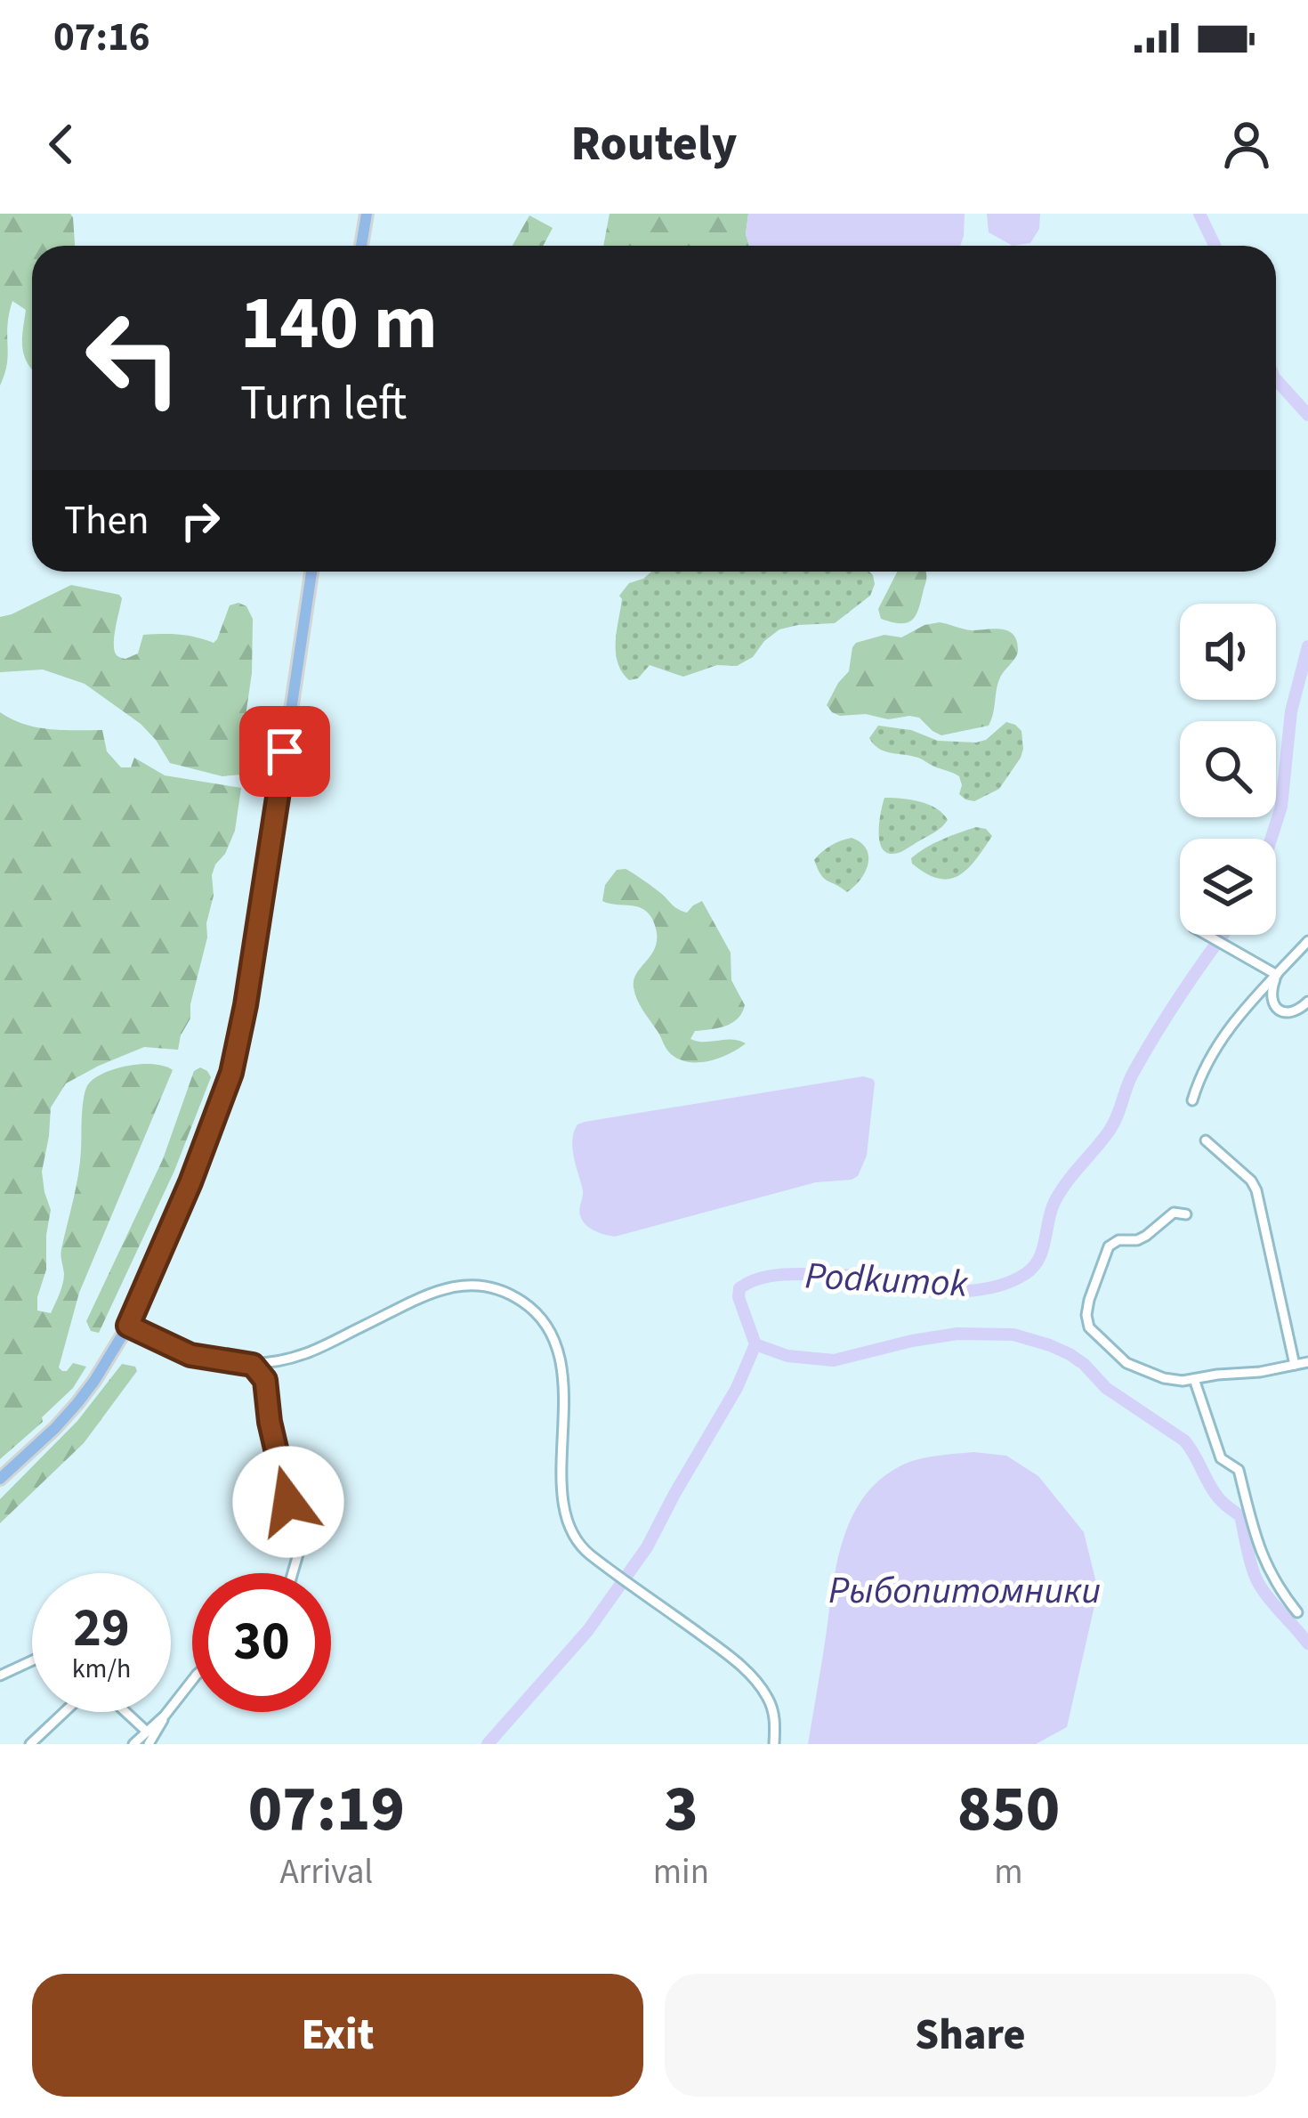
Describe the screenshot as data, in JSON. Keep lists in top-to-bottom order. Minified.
{"water":["Podkumok","Рыбопитомники"],"page":{"status":"07:16","header":"Routely","turn":["140 m","Turn left"],"then":"Then","speed":"29 km/h","limit":"30","eta":["07:19","Arrival","3","min","850","m"],"buttons":["Exit","Share"]}}
